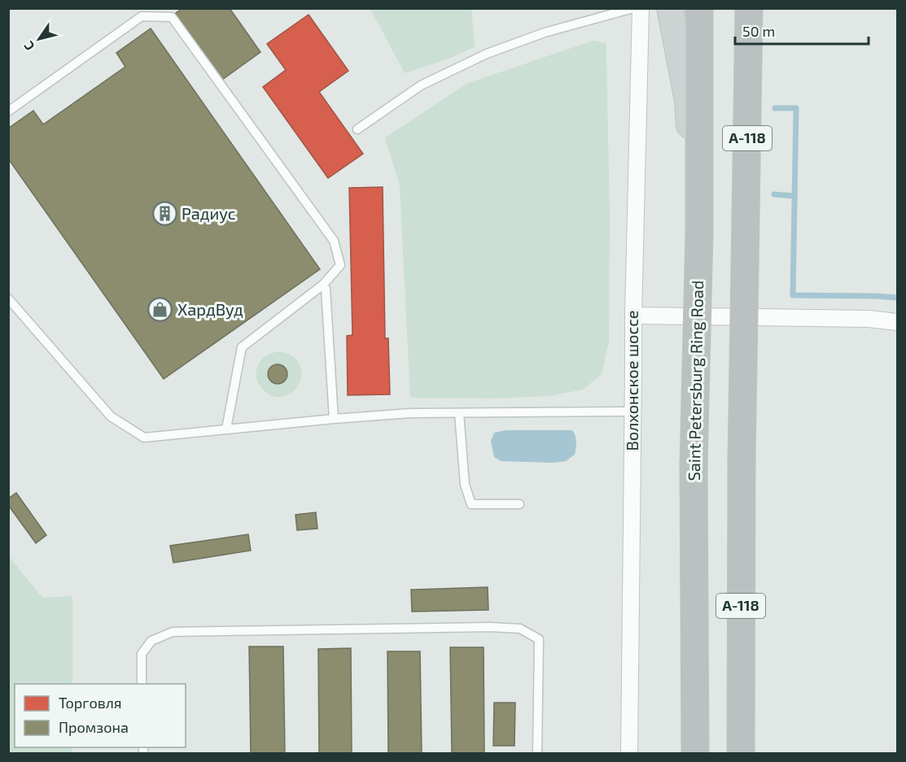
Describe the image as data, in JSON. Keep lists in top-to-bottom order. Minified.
{"streets":{"highway":["А-118","Saint Petersburg Ring Road"],"street":["Волхонское шоссе"]},"places":{"building":["Радиус"],"shop":["ХардВуд"]},"legend":["Торговля","Промзона"],"scale_bar":"50 m","north":"bottom left"}
